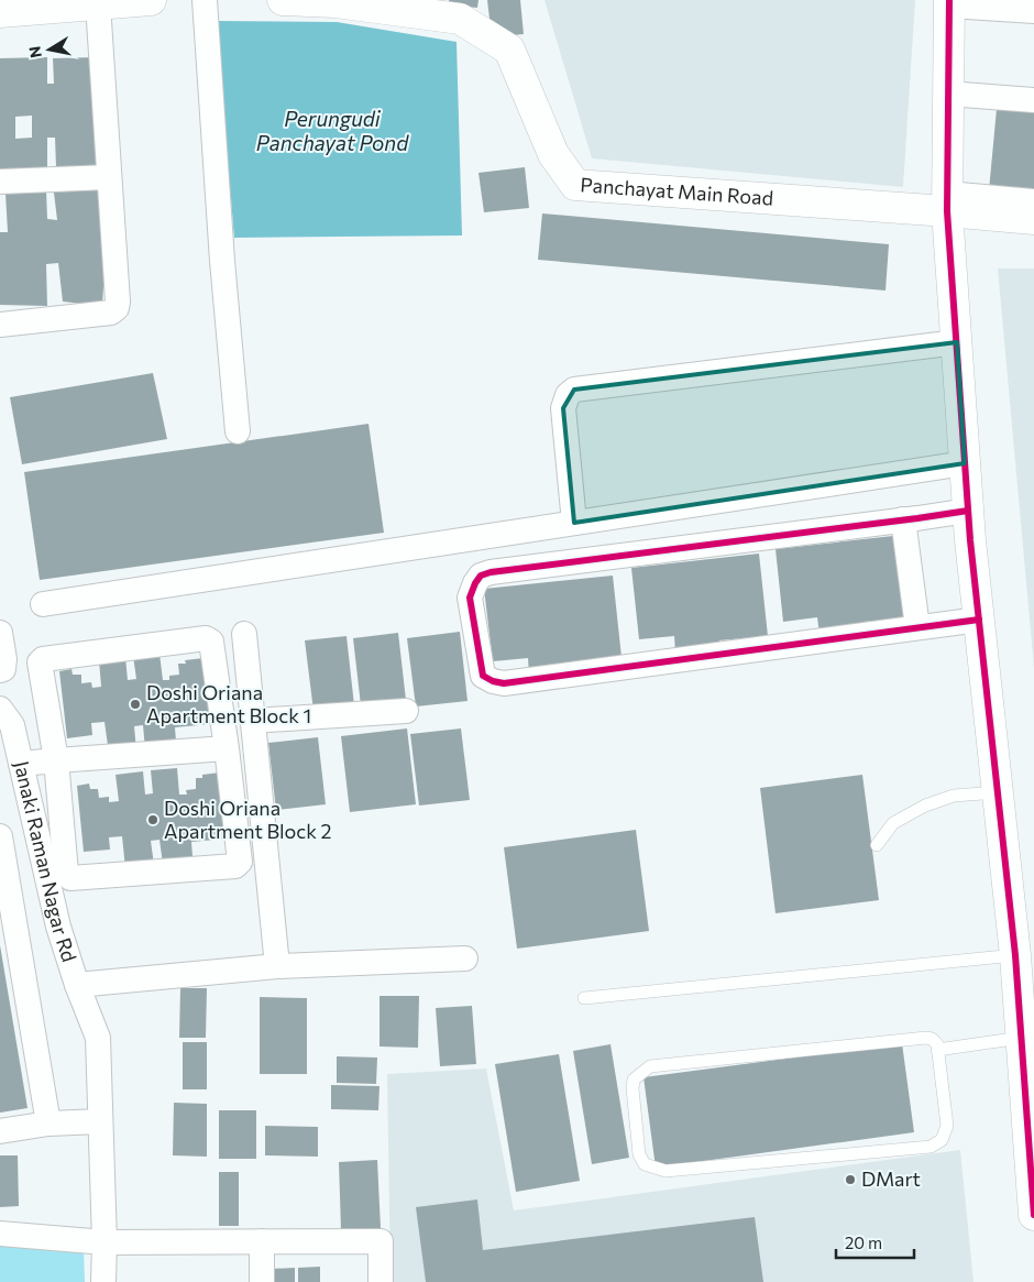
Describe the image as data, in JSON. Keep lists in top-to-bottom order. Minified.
{"streets":{"street":["Panchayat Main Road","Janaki Raman Nagar Rd"]},"water":["Perungudi Panchayat Pond"],"places":["Doshi Oriana Apartment Block 1","Doshi Oriana Apartment Block 2","DMart"],"scale_bar":"20 m","north":"left"}
